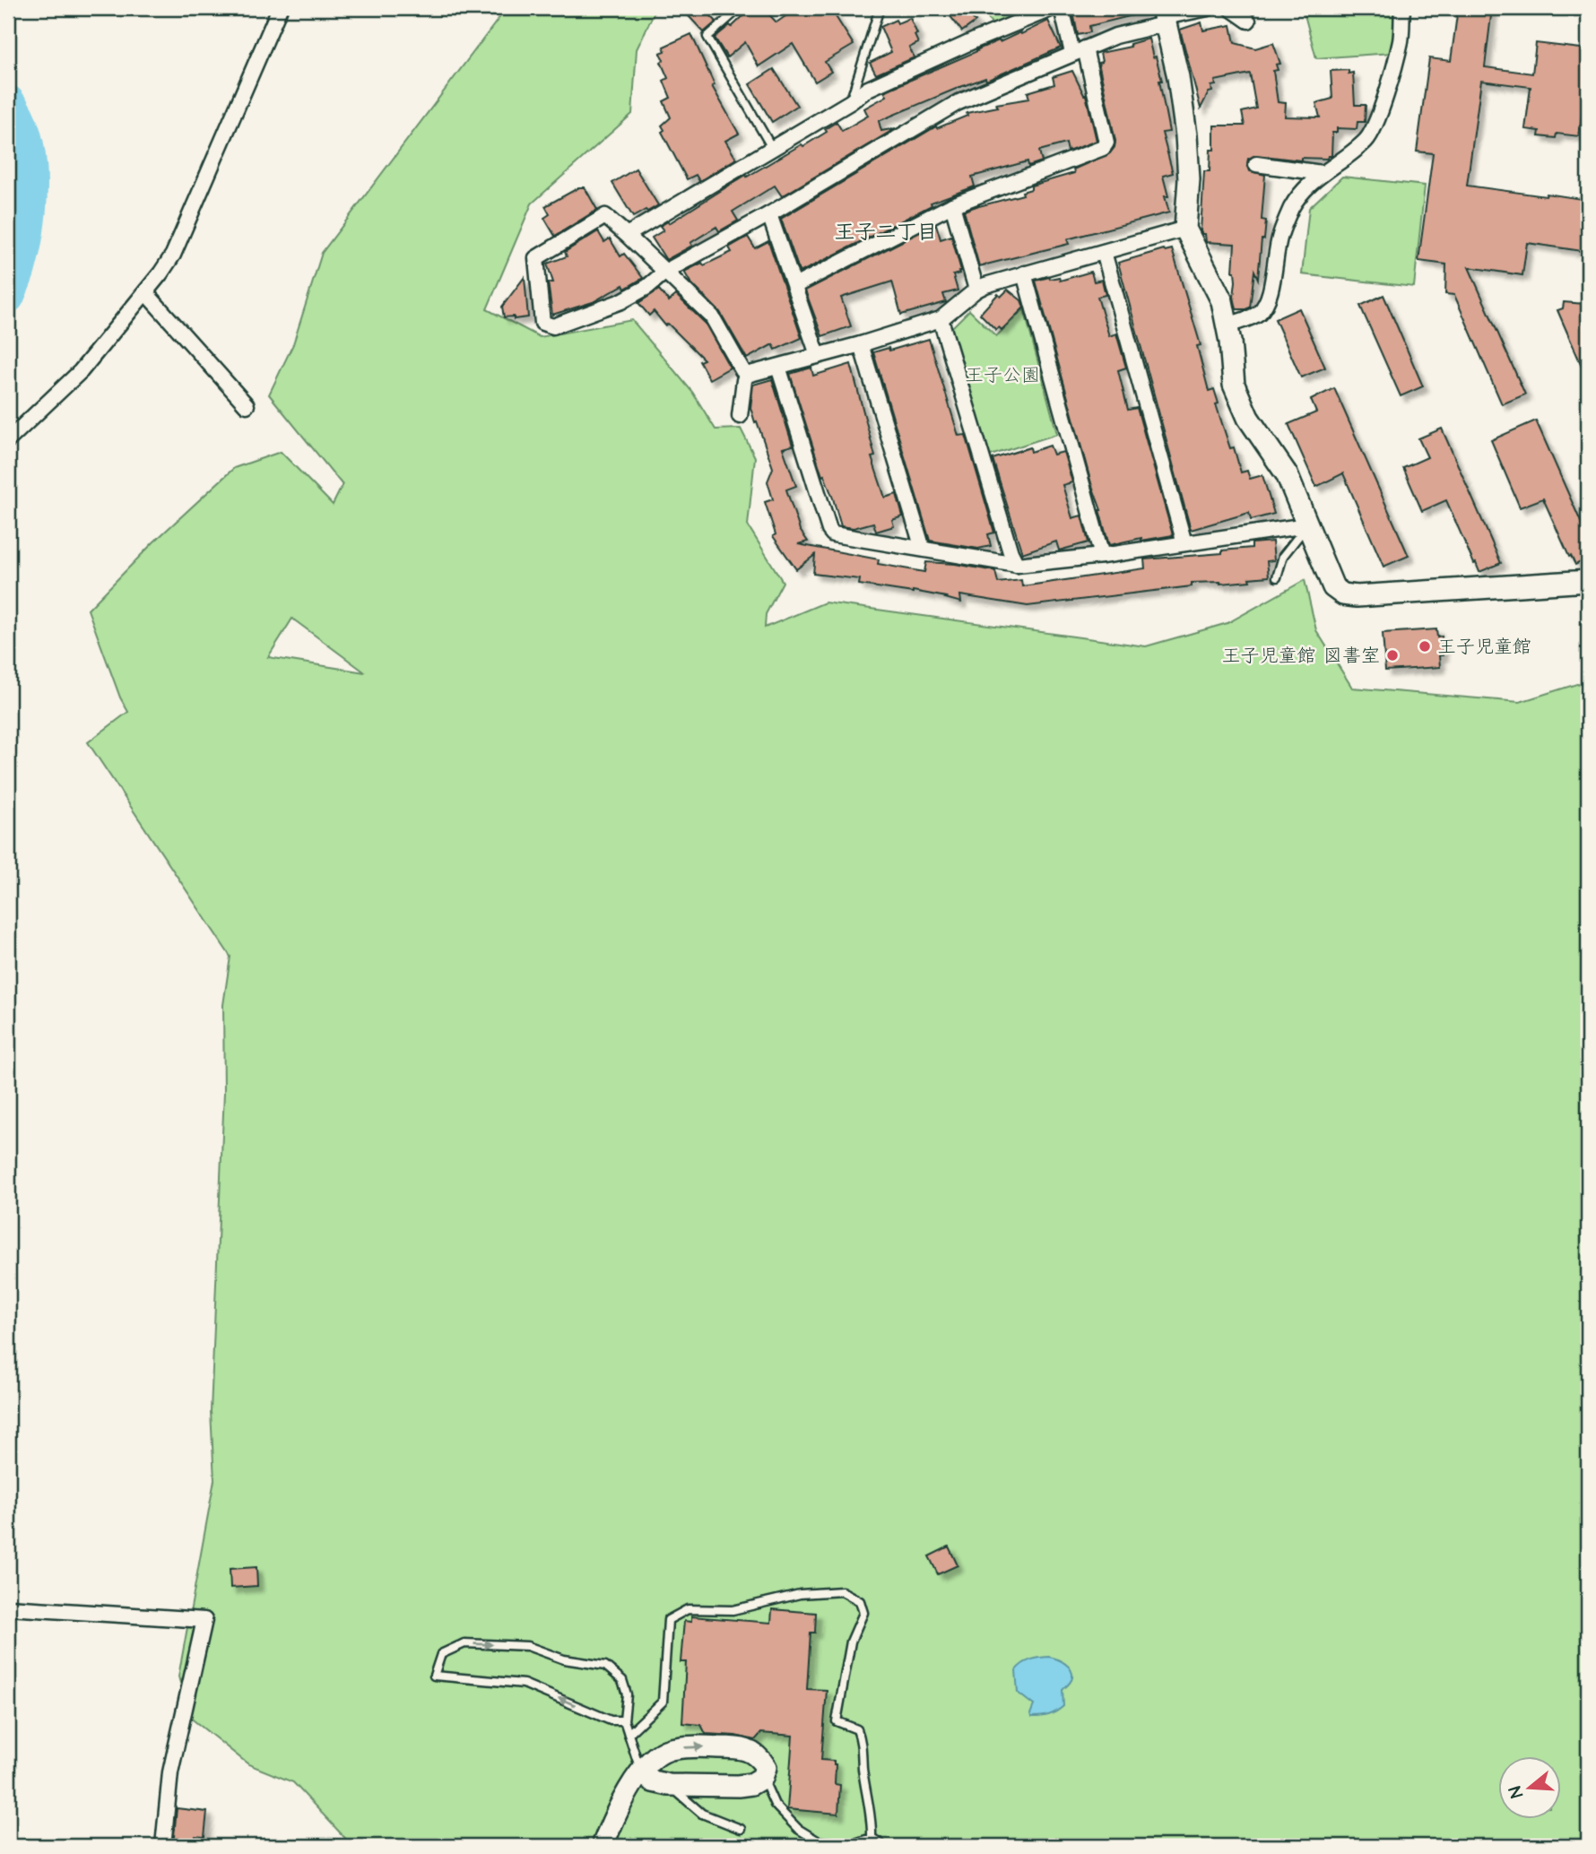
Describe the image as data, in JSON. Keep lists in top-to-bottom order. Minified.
{"districts":["王子二丁目"],"parks":["王子公園"],"places":["王子児童館","王子児童館 図書室"],"north":"left"}
